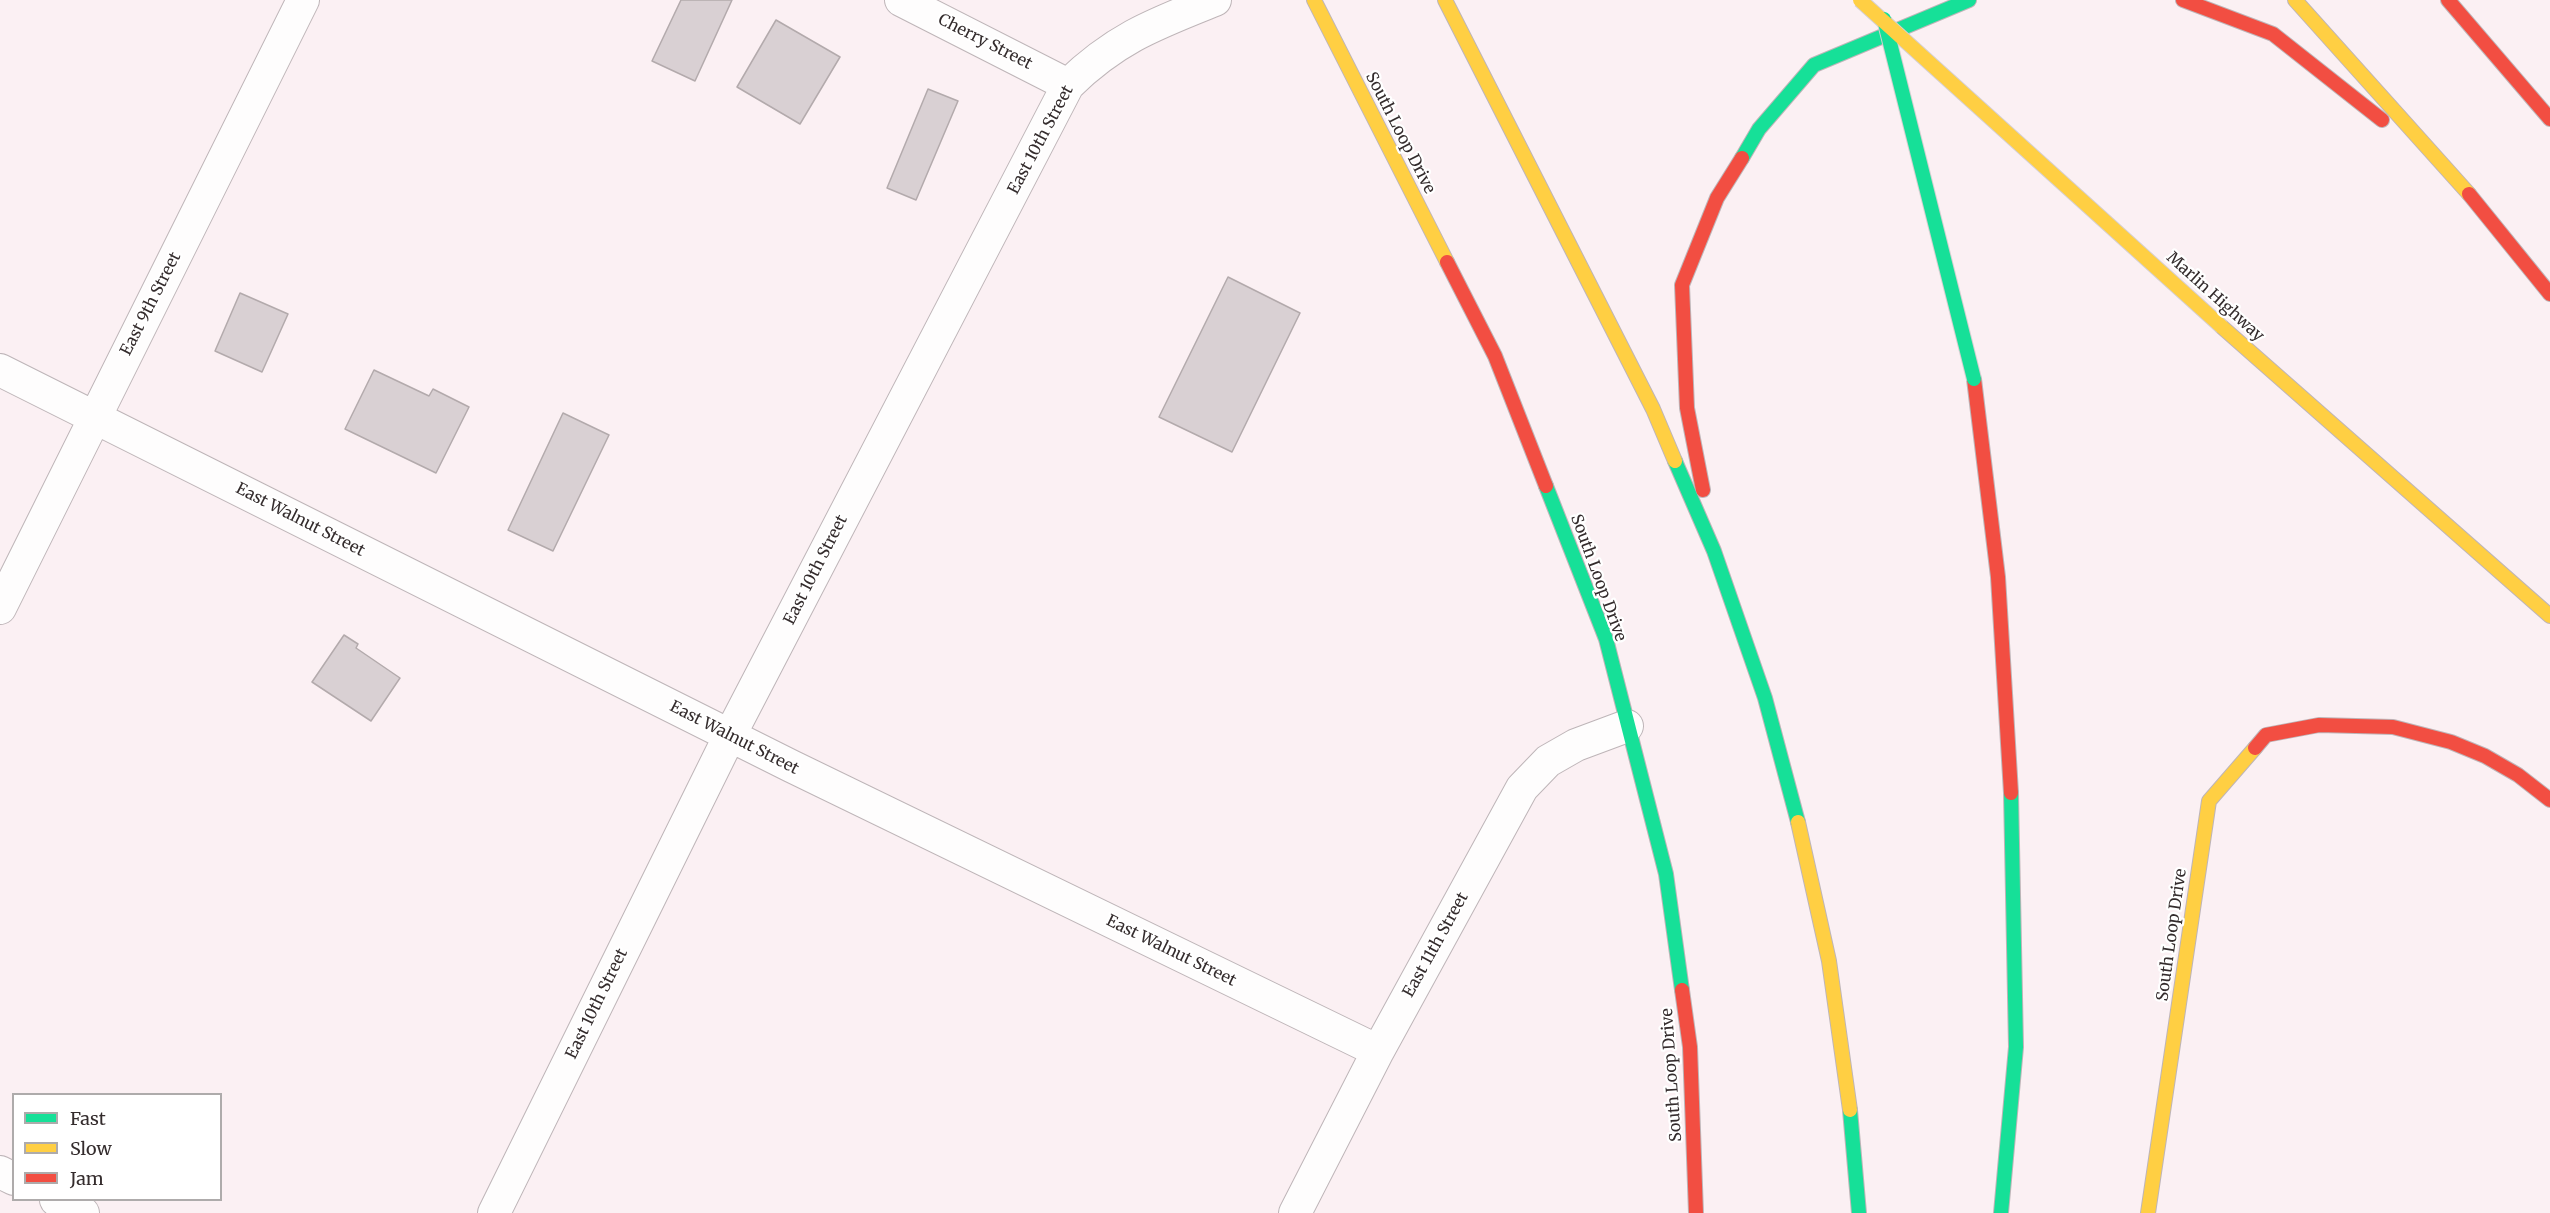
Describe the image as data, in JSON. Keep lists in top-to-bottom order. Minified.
{"streets":{"main road":["South Loop Drive","Marlin Highway"],"street":["Cherry Street","East 10th Street","East 9th Street","East Walnut Street","East 11th Street"]},"crossings":[["Cherry Street","East 10th Street"],["South Loop Drive","East 11th Street"],["East 10th Street","East Walnut Street"],["East 9th Street","East Walnut Street"],["East Walnut Street","East 11th Street"]],"legend":["Fast","Slow","Jam"]}
